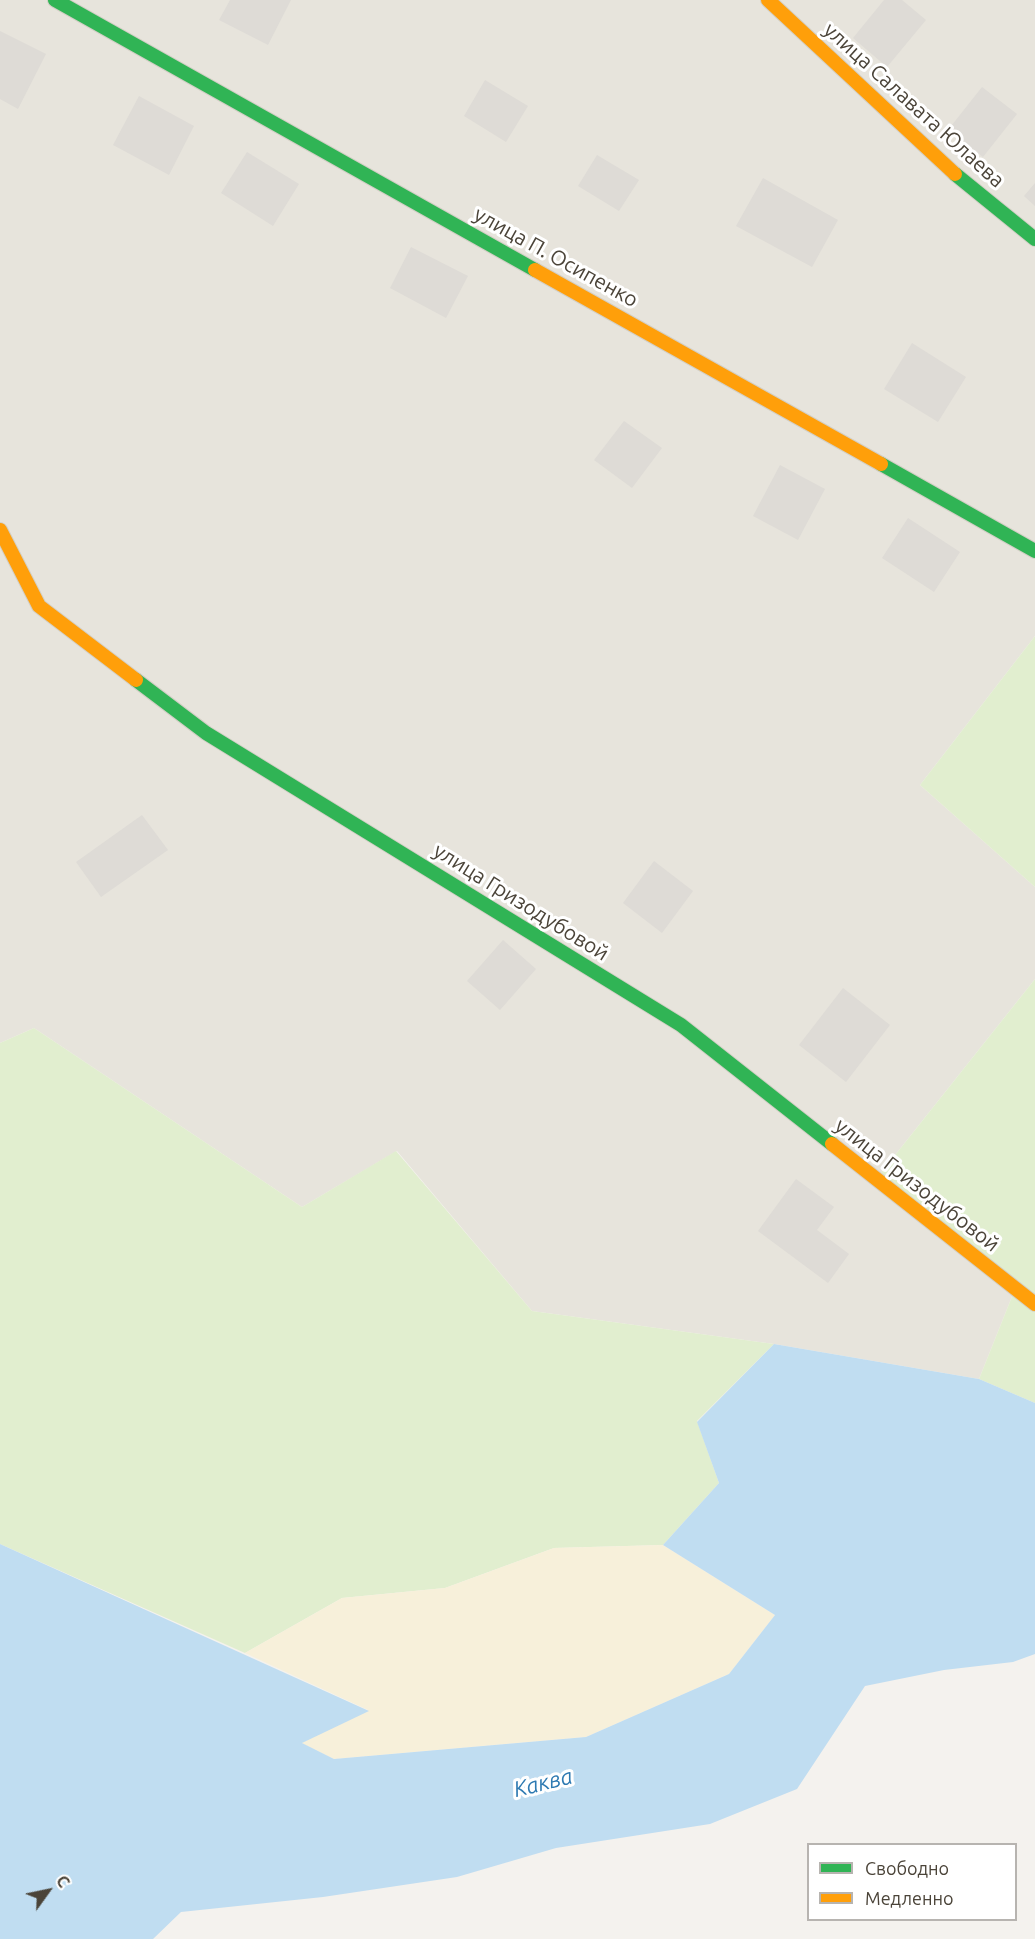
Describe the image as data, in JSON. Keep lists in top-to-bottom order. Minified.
{"streets":{"street":["улица Салавата Юлаева","улица П. Осипенко","улица Гризодубовой"]},"water":["Каква"],"legend":["Свободно","Медленно"],"north":"top right"}
